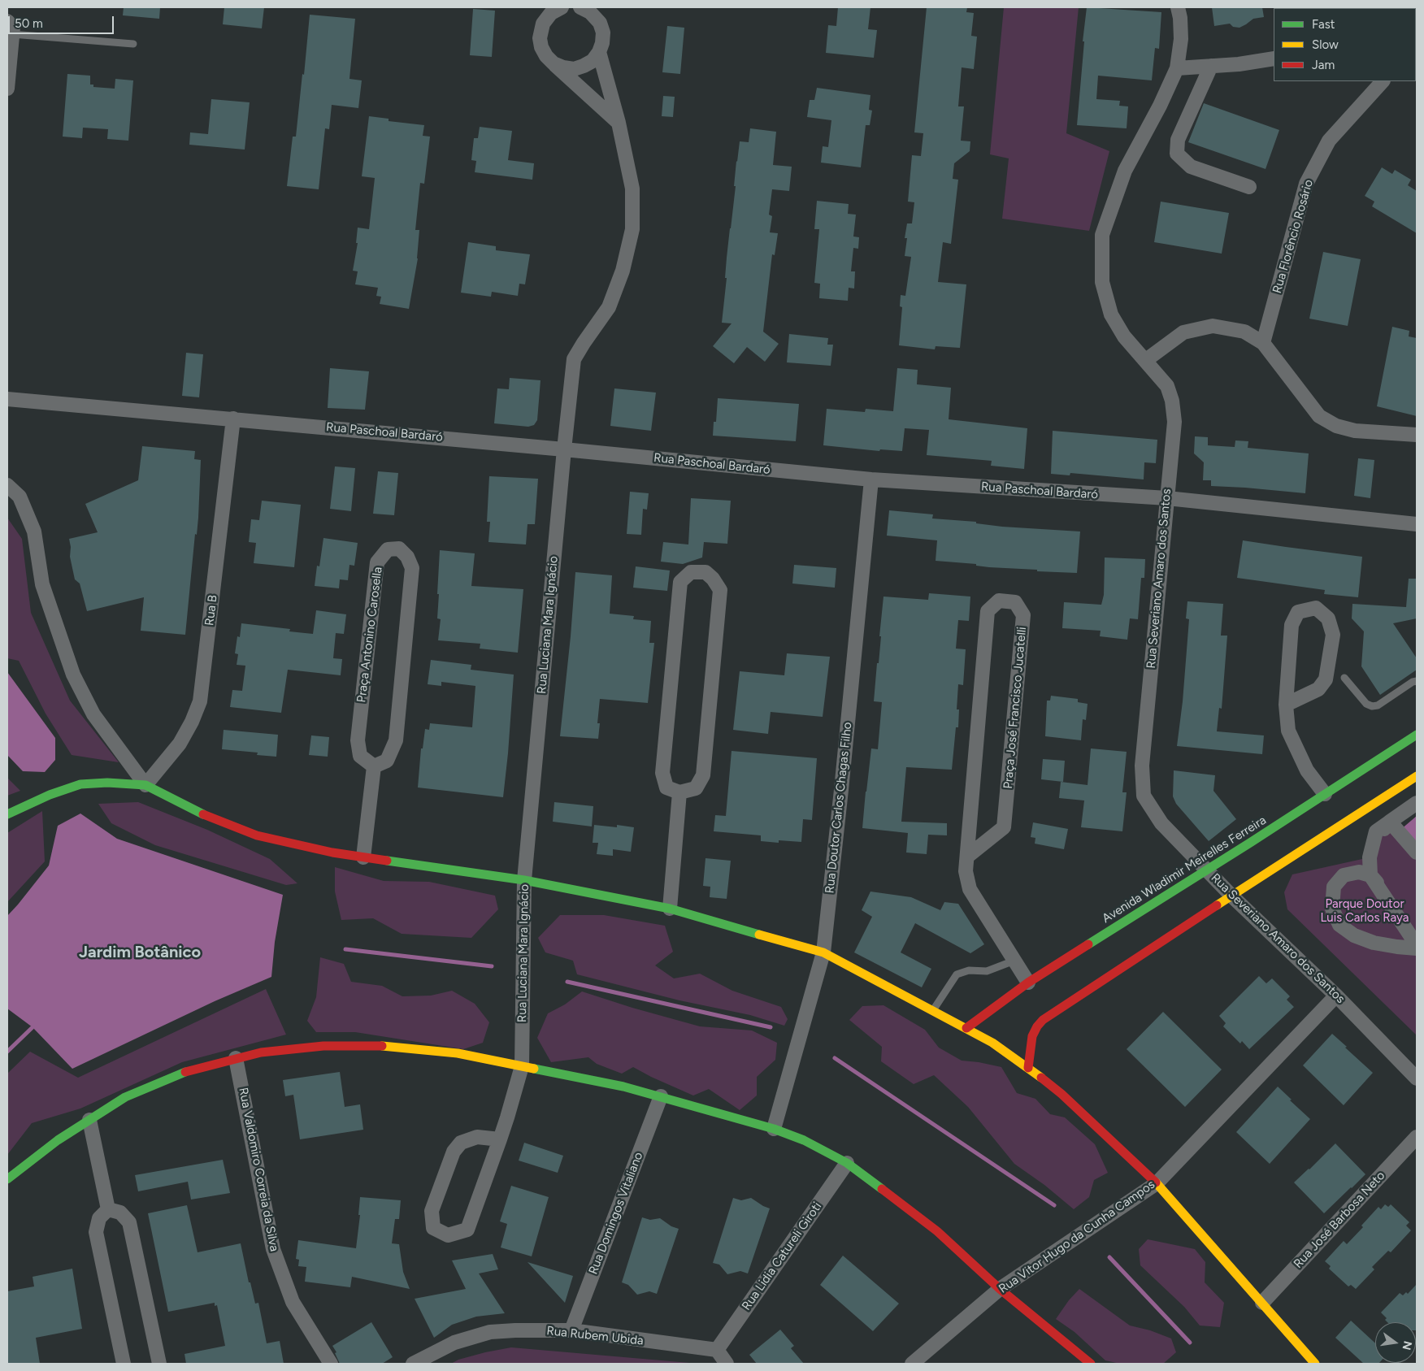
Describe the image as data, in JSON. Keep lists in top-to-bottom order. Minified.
{"streets":{"main road":["Avenida Wladimir Meirelles Ferreira"],"street":["Rua Florêncio Rosário","Rua Paschoal Bardaró","Rua Severiano Amaro dos Santos","Rua B","Rua Luciana Mara Ignácio","Praça Antonino Carosella","Praça José Francisco Jucatelli","Rua Doutor Carlos Chagas Filho","Rua Valdomiro Correia da Silva","Rua Domingos Vitaliano","Rua José Barbosa Neto","Rua Vitor Hugo da Cunha Campos","Rua Lidia Catureli Giroti","Rua Rubem Ubida"]},"crossings":[["Rua Paschoal Bardaró","Rua Severiano Amaro dos Santos"],["Rua Paschoal Bardaró","Rua B"],["Rua Paschoal Bardaró","Rua Luciana Mara Ignácio"],["Rua Paschoal Bardaró","Rua Doutor Carlos Chagas Filho"],["Rua Severiano Amaro dos Santos","Avenida Wladimir Meirelles Ferreira"],["Rua Severiano Amaro dos Santos","Rua Vitor Hugo da Cunha Campos"],["Praça José Francisco Jucatelli","Avenida Wladimir Meirelles Ferreira"],["Rua Domingos Vitaliano","Rua Rubem Ubida"],["Rua Lidia Catureli Giroti","Rua Rubem Ubida"]],"districts":["Jardim Botânico"],"parks":["Parque Doutor Luis Carlos Raya"],"legend":["Fast","Slow","Jam"],"scale_bar":"50 m","north":"right"}
